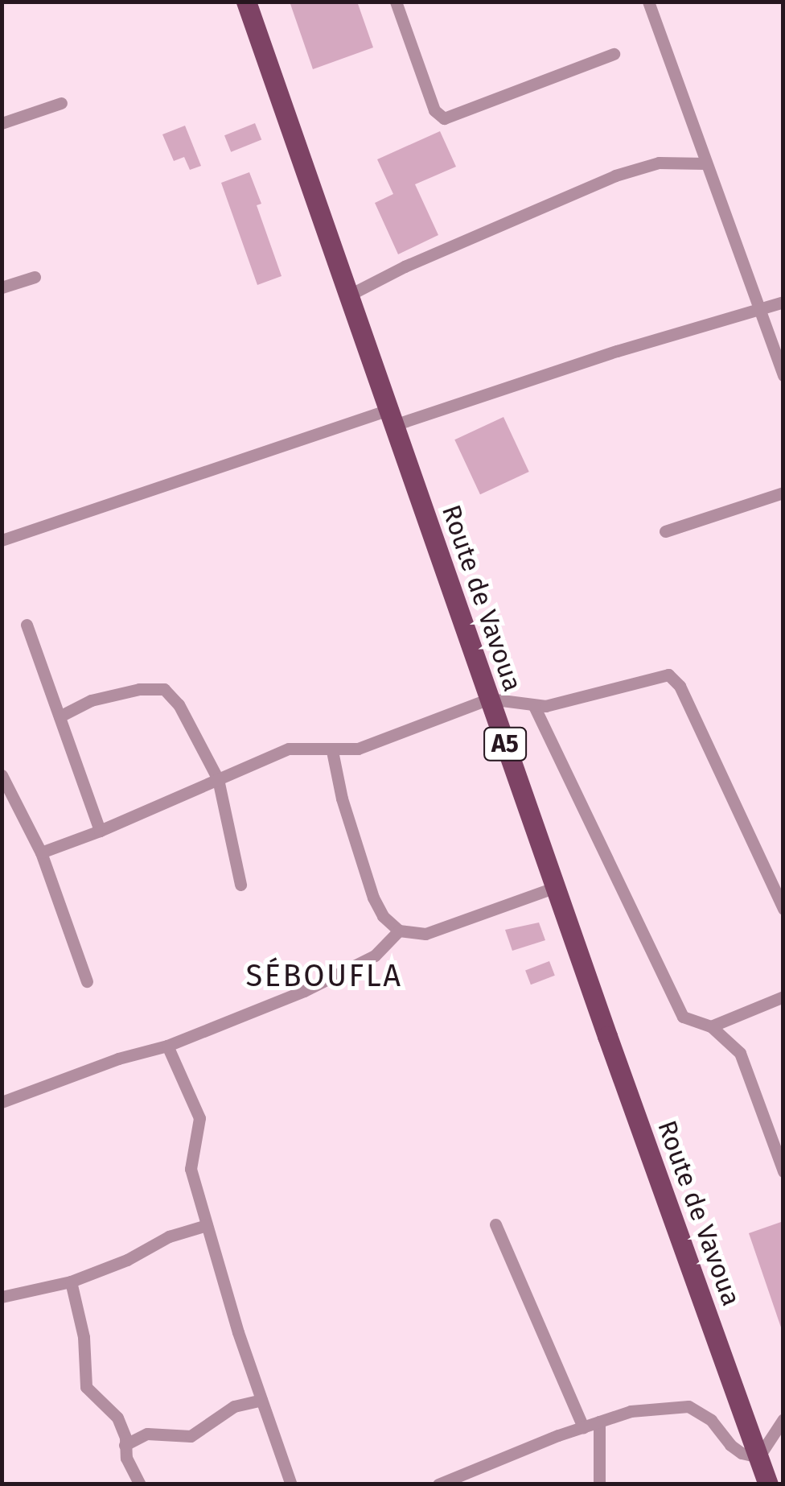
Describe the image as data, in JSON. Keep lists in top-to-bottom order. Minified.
{"streets":{"main road":["Route de Vavoua","A5"]},"districts":["SÉBOUFLA"]}
